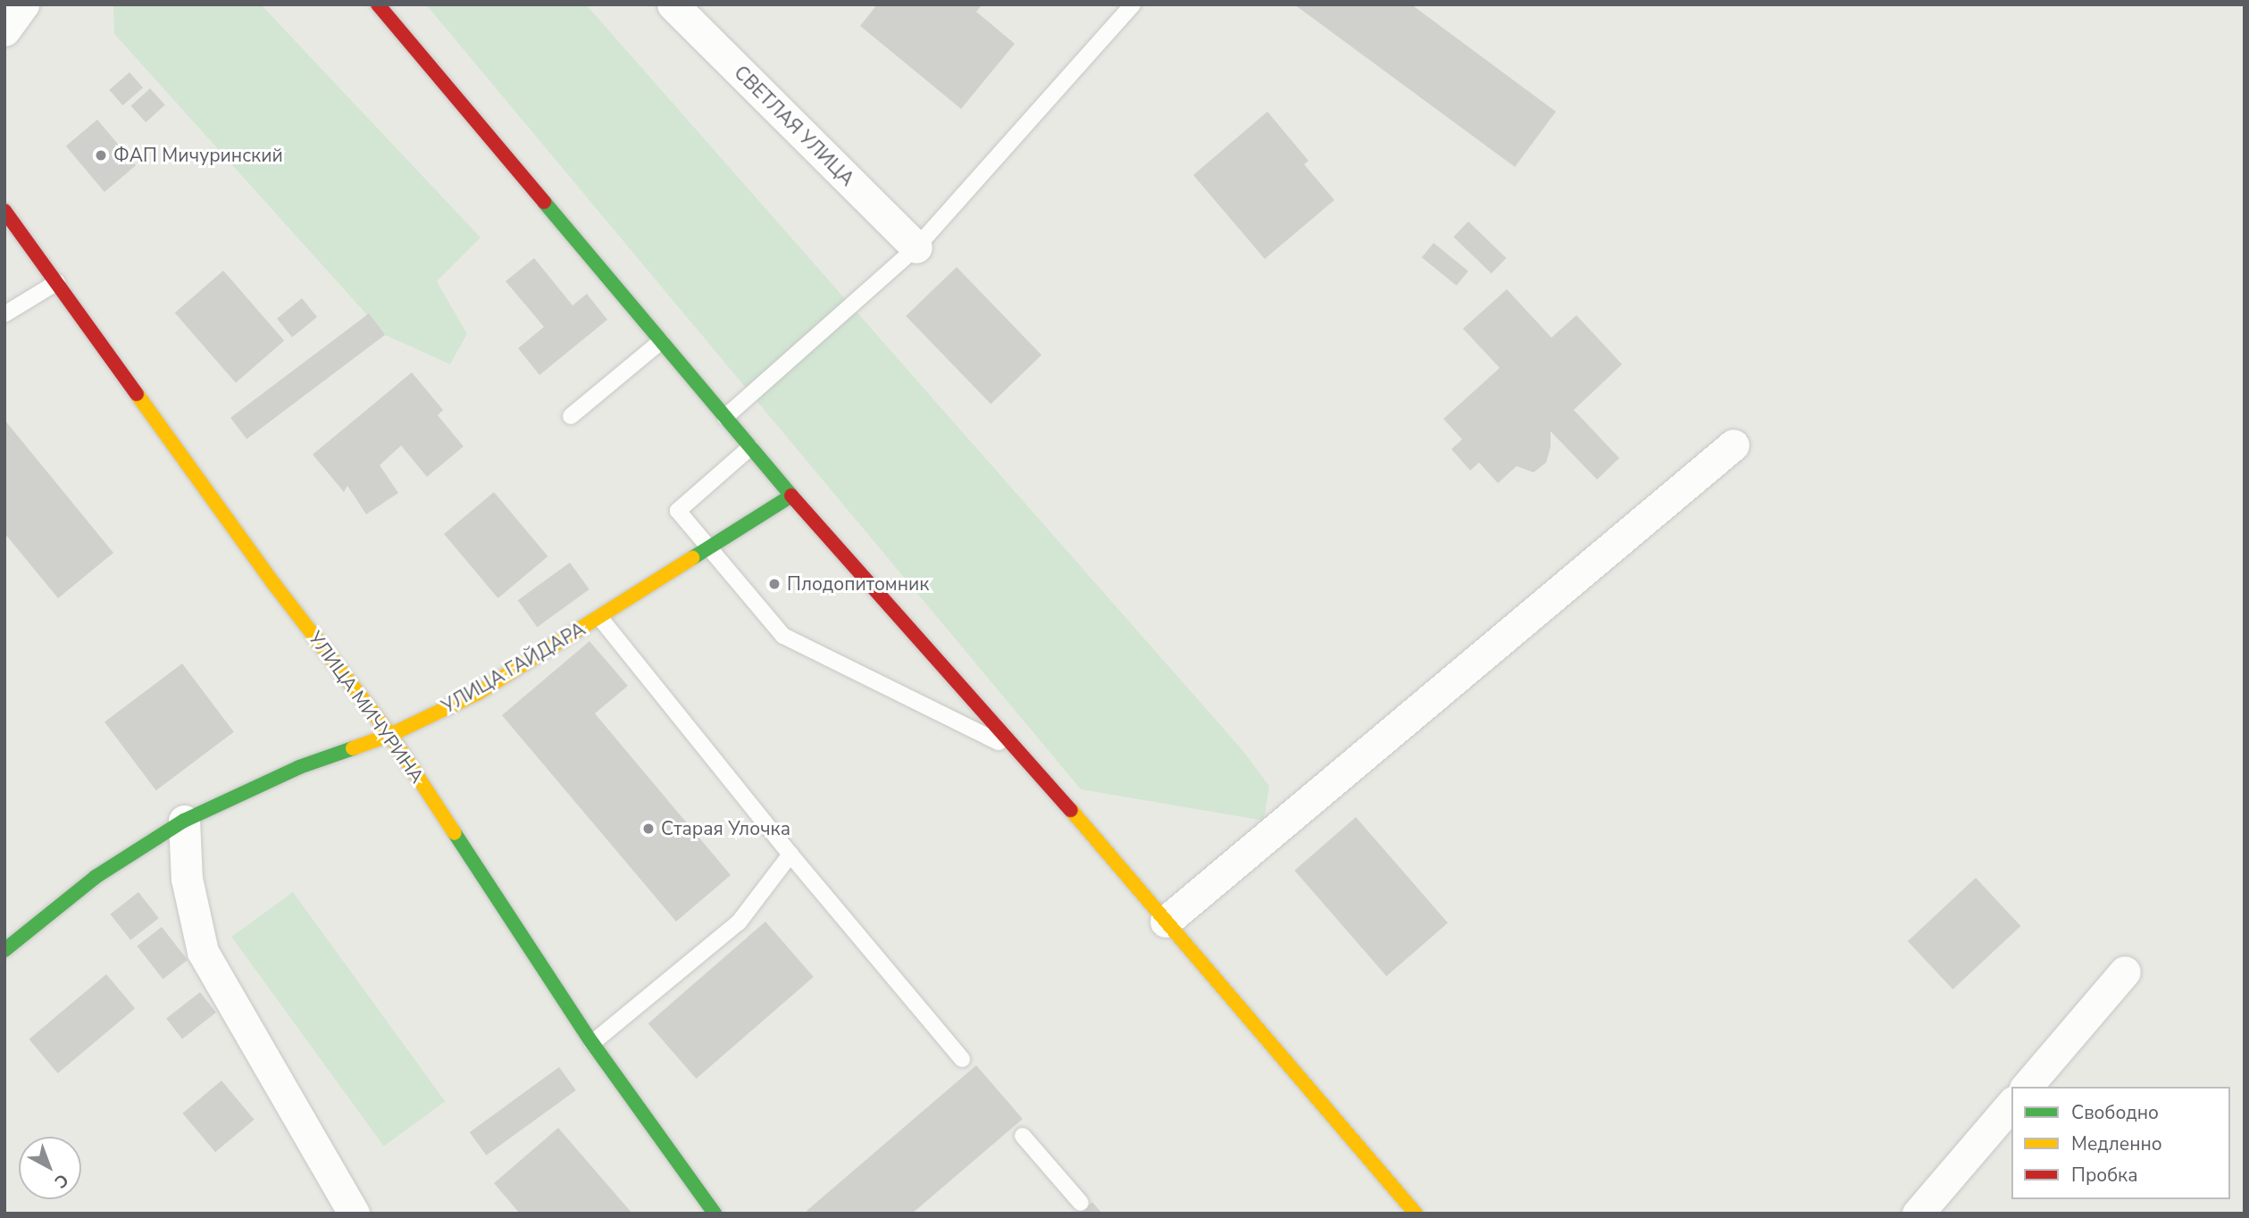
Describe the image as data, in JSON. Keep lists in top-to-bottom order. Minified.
{"streets":{"street":["СВЕТЛАЯ УЛИЦА","УЛИЦА ГАЙДАРА","УЛИЦА МИЧУРИНА"]},"crossings":[["УЛИЦА ГАЙДАРА","УЛИЦА МИЧУРИНА"]],"places":["ФАП Мичуринский","Плодопитомник","Старая Улочка"],"legend":["Свободно","Медленно","Пробка"],"north":"bottom right"}
